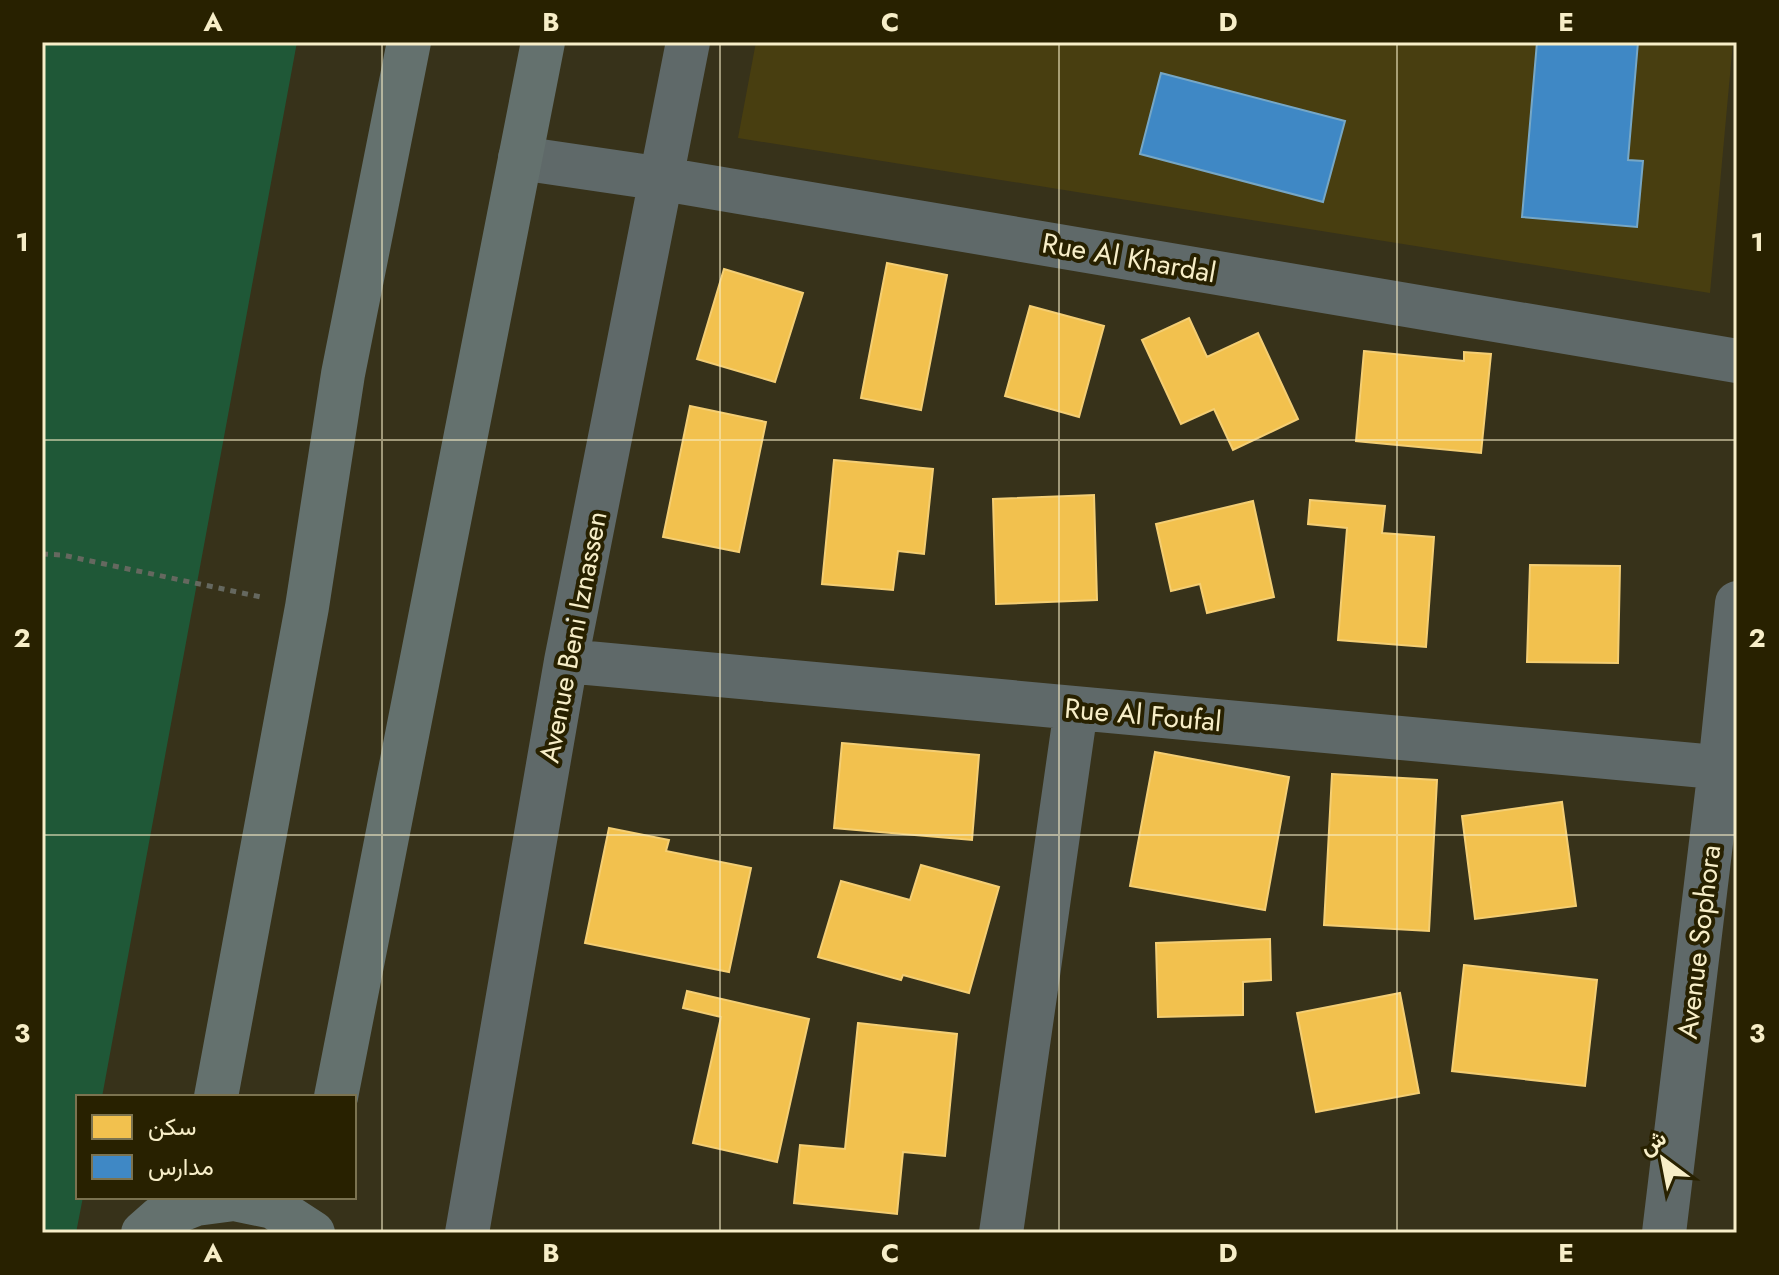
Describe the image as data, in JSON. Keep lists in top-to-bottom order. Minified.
{"streets":{"street":["Rue Al Khardal","Avenue Beni Iznassen","Rue Al Foufal","Avenue Sophora"]},"crossings":[["Rue Al Khardal","Avenue Beni Iznassen"],["Avenue Beni Iznassen","Rue Al Foufal"],["Rue Al Foufal","Avenue Sophora"]],"legend":["سكن","مدارس"],"north":"top left","grid":{"columns":["A","B","C","D","E"],"rows":["1","2","3"]}}
